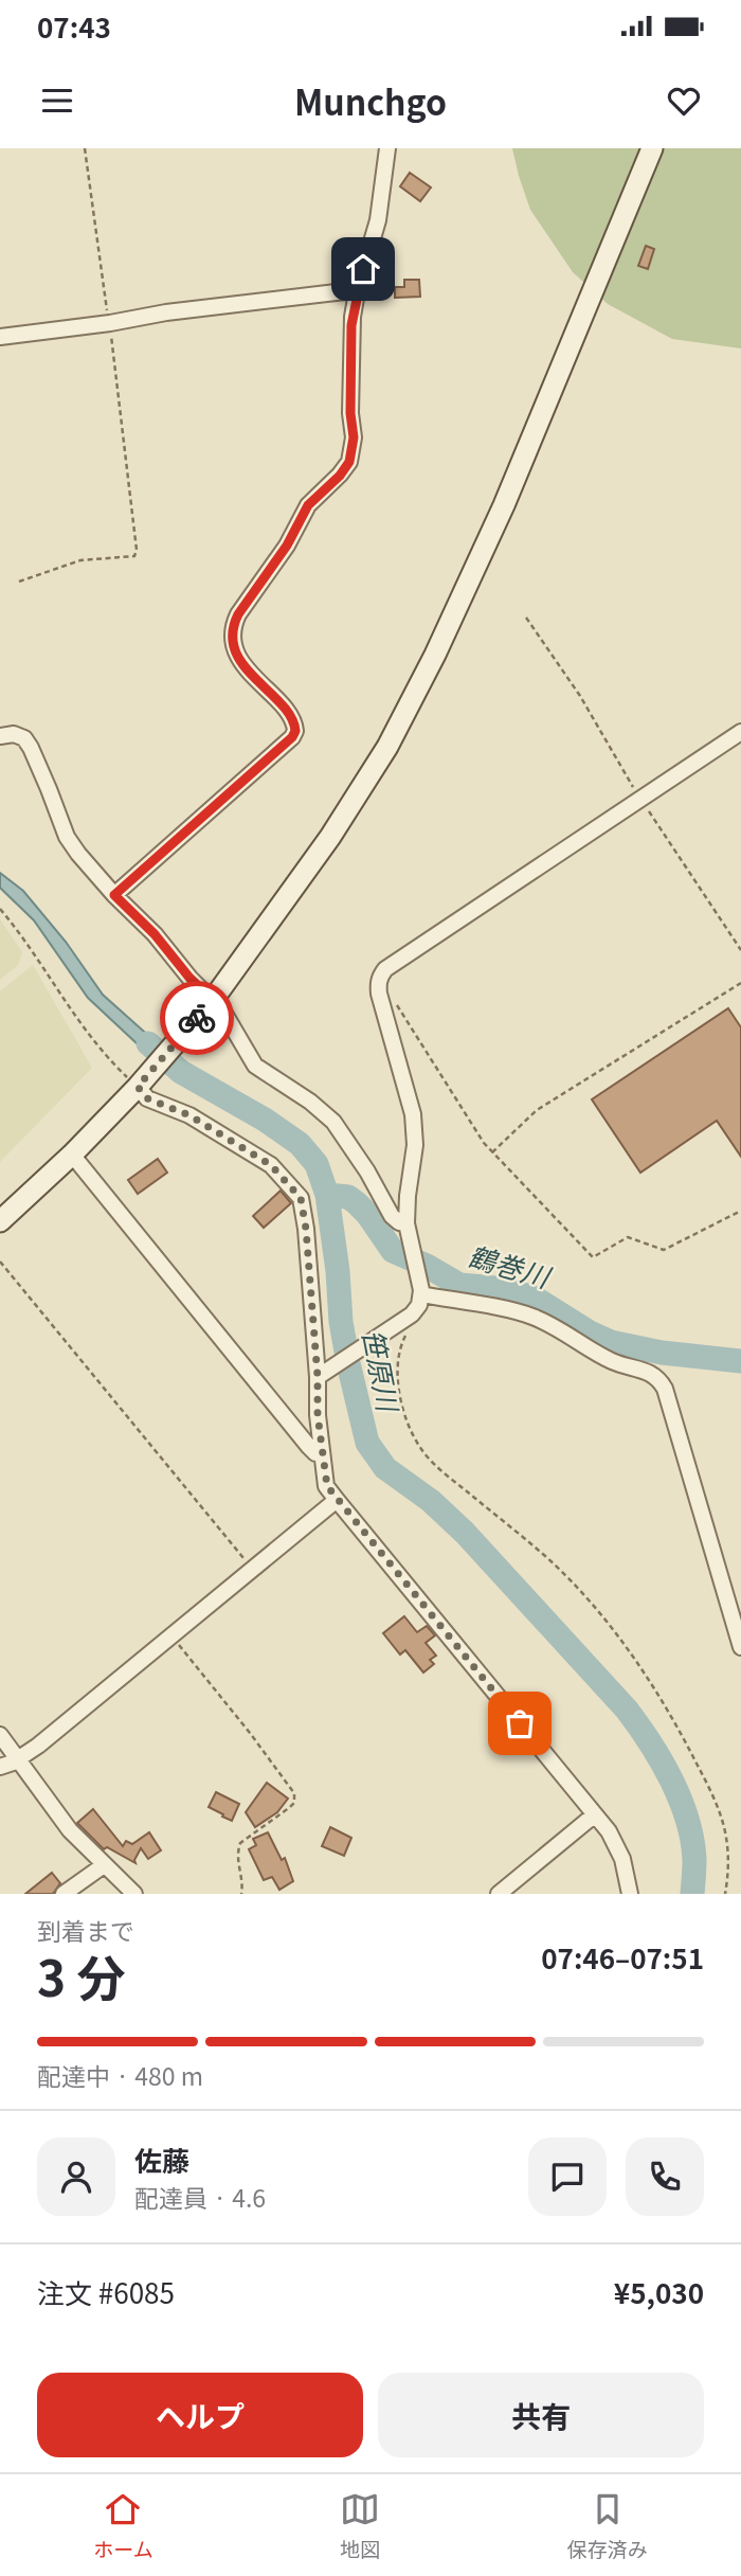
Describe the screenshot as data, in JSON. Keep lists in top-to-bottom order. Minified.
{"water":["鶴巻川","笹原川"],"page":{"status":"07:43","header":"Munchgo","heading":["3 分","到着まで","07:46–07:51"],"panel":["佐藤","配達員 · 4.6","注文 #6085","¥5,030"],"bar":"配達中 · 480 m","buttons":["ヘルプ","共有"],"tabs":["ホーム","地図","保存済み"]}}
